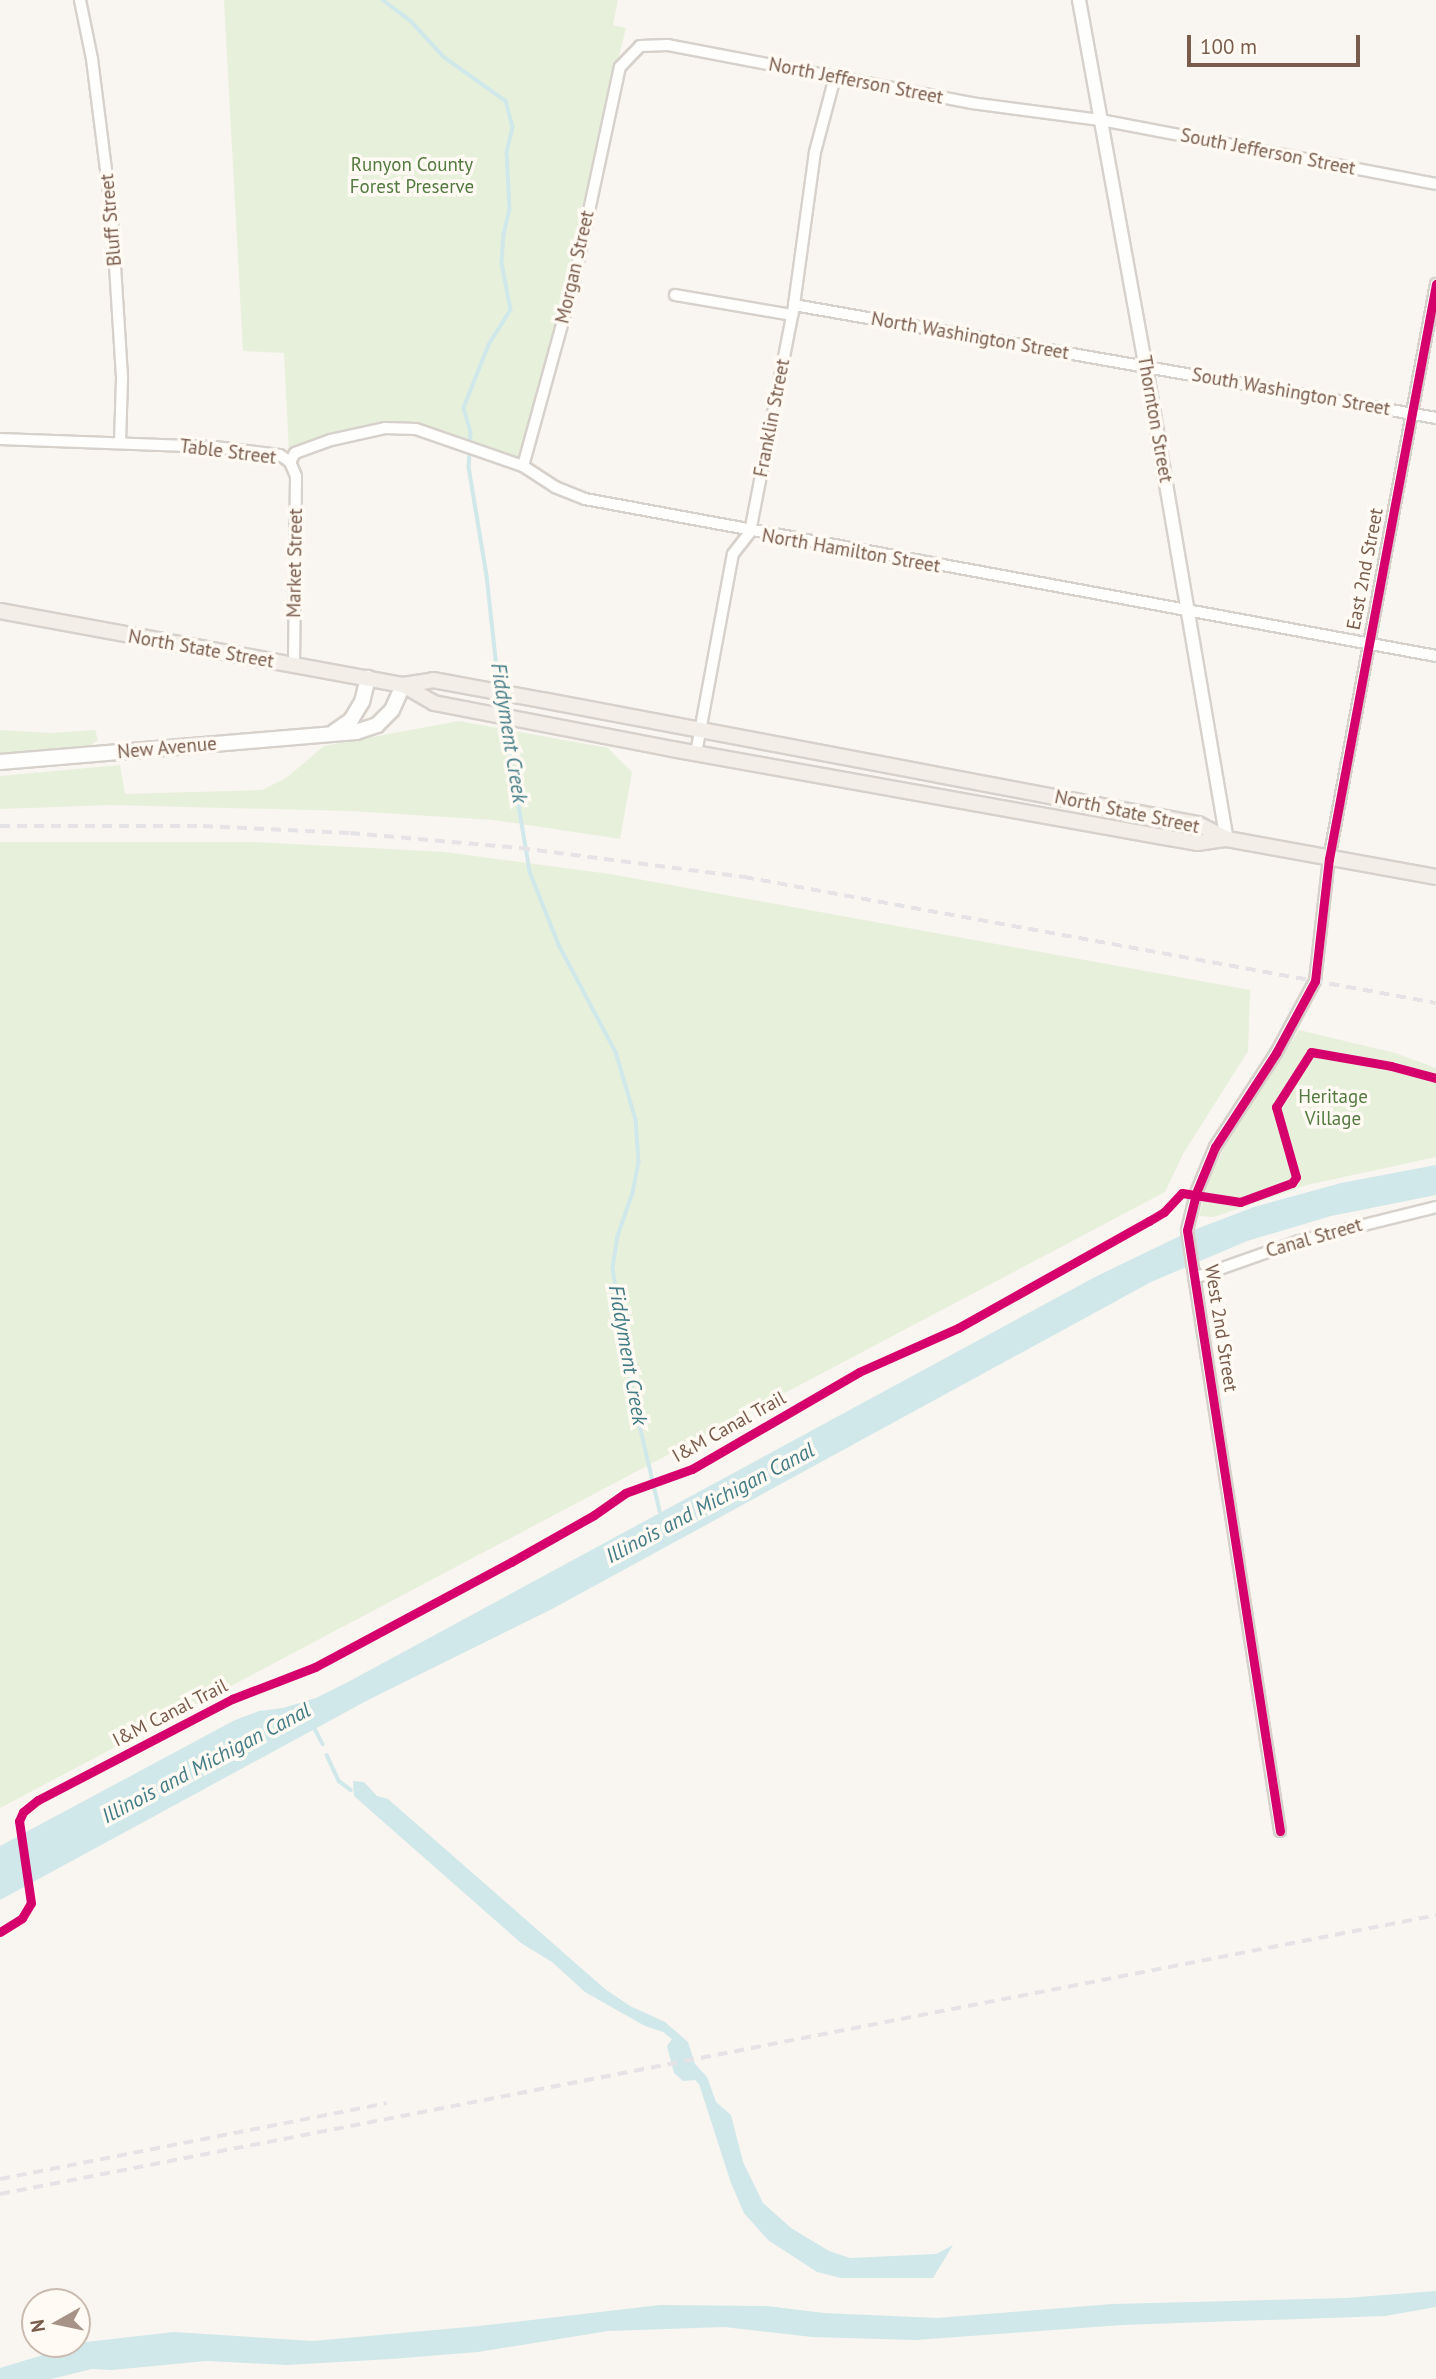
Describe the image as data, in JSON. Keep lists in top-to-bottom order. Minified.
{"streets":{"main road":["North State Street","New Avenue"],"street":["North Jefferson Street","South Jefferson Street","Bluff Street","Morgan Street","North Washington Street","South Washington Street","Franklin Street","Thornton Street","Table Street","North Hamilton Street","Market Street","East 2nd Street","Canal Street","West 2nd Street"],"cycle path":["I&M Canal Trail"]},"crossings":[["North Jefferson Street","South Jefferson Street"],["North Jefferson Street","Morgan Street"],["North Jefferson Street","Franklin Street"],["North Jefferson Street","Thornton Street"],["South Jefferson Street","Thornton Street"],["Bluff Street","Table Street"],["Morgan Street","Table Street"],["Morgan Street","North Hamilton Street"],["North Washington Street","South Washington Street"],["North Washington Street","Franklin Street"],["North Washington Street","Thornton Street"],["South Washington Street","Thornton Street"],["South Washington Street","East 2nd Street"],["Franklin Street","North Hamilton Street"],["Franklin Street","North State Street"],["Thornton Street","North Hamilton Street"],["Thornton Street","North State Street"],["Table Street","North Hamilton Street"],["Table Street","Market Street"],["North Hamilton Street","East 2nd Street"],["Market Street","North State Street"],["East 2nd Street","West 2nd Street"],["North State Street","New Avenue"],["Canal Street","West 2nd Street"]],"water":["Fiddyment Creek","Illinois and Michigan Canal"],"parks":["Runyon County Forest Preserve","Heritage Village"],"scale_bar":"100 m","north":"left"}
